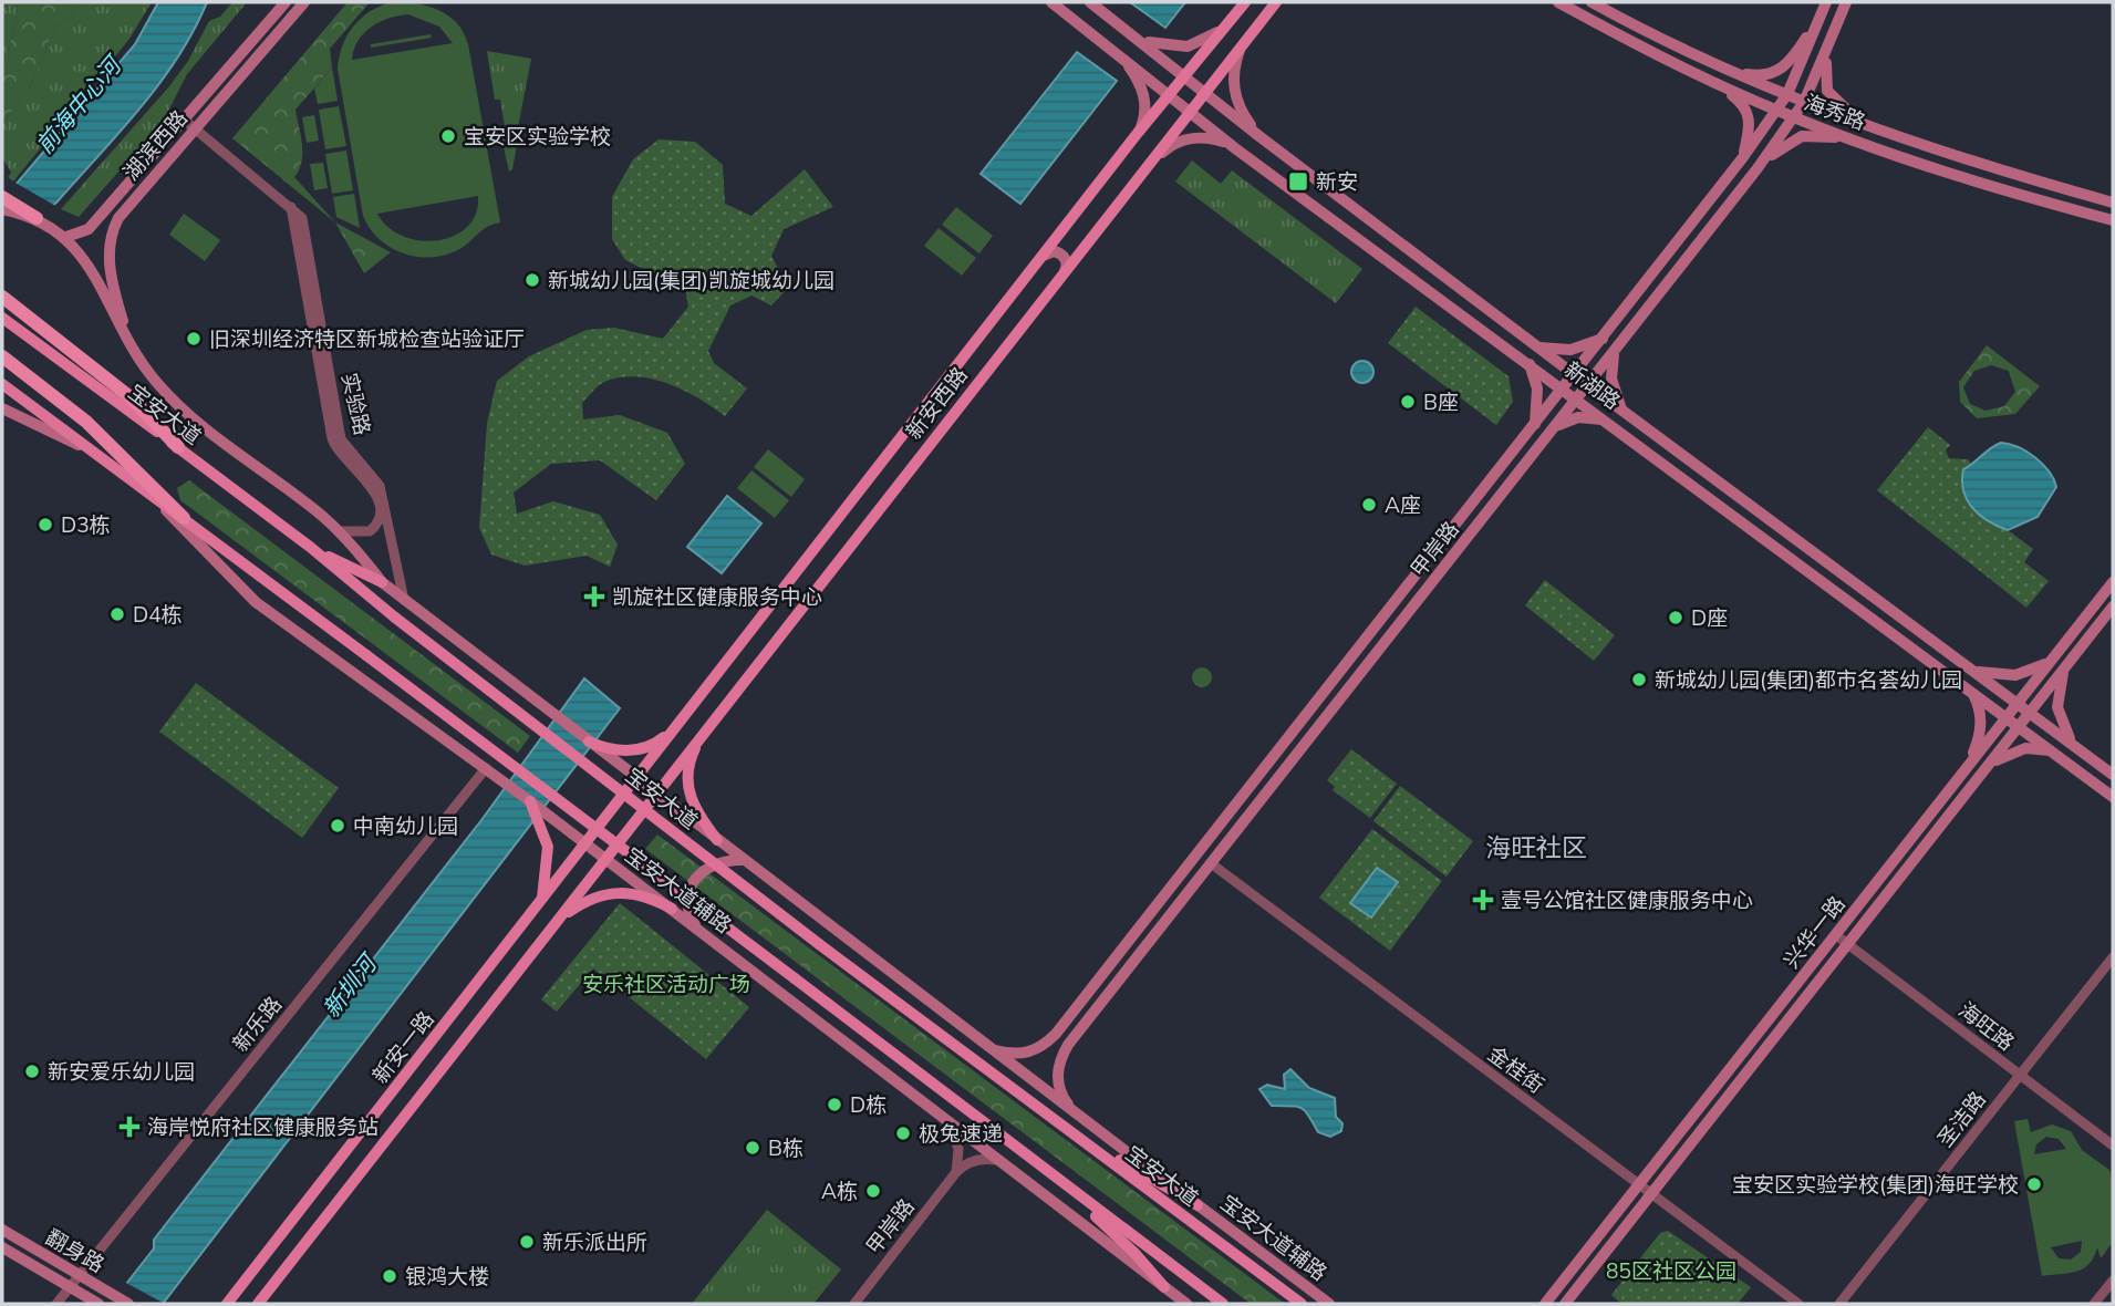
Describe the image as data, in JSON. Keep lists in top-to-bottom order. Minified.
{"streets":{"main road":["海秀路","湖滨西路","新湖路","新安西路","宝安大道","甲岸路","宝安大道辅路","兴华一路","新安一路","翻身路"],"street":["实验路","新乐路","海旺路","金桂街","圣洁路"]},"crossings":[["海秀路","甲岸路"],["湖滨西路","实验路"],["湖滨西路","宝安大道辅路"],["新湖路","新安西路"],["新湖路","甲岸路"],["新湖路","兴华一路"],["新安西路","宝安大道辅路"],["新安西路","新安一路"],["实验路","宝安大道辅路"],["甲岸路","宝安大道辅路"],["甲岸路","金桂街"],["宝安大道辅路","新安一路"],["兴华一路","海旺路"],["兴华一路","金桂街"],["新乐路","翻身路"],["海旺路","圣洁路"]],"districts":["海旺社区"],"water":["前海中心河","新圳河"],"parks":["安乐社区活动广场","85区社区公园"],"places":{"other":["宝安区实验学校","新城幼儿园(集团)凯旋城幼儿园","旧深圳经济特区新城检查站验证厅","B座","A座","D3栋","D4栋","D座","新城幼儿园(集团)都市名荟幼儿园","中南幼儿园","新安爱乐幼儿园","D栋","极兔速递","B栋","宝安区实验学校(集团)海旺学校","A栋","新乐派出所","银鸿大楼"],"transit":["新安"],"health":["凯旋社区健康服务中心","壹号公馆社区健康服务中心","海岸悦府社区健康服务站"]}}
